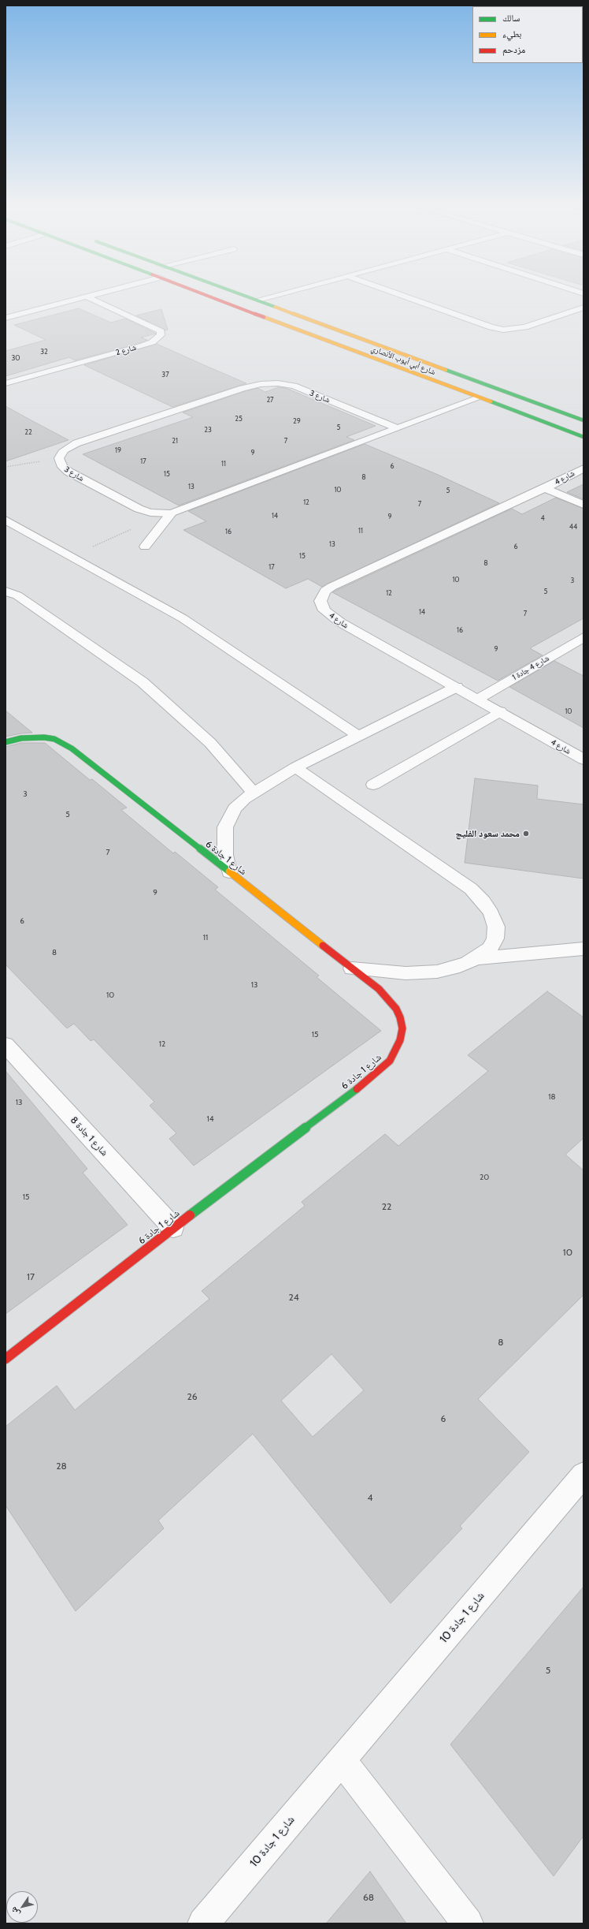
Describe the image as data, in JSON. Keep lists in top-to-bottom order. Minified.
{"streets":{"street":["شارع 2","شارع أبي أيوب الأنصاري","شارع 3","شارع 4","شارع 4 جادة 1","شارع 1 جادة 6","شارع 1 جادة 8","شارع 1 جادة 10"]},"crossings":[["شارع أبي أيوب الأنصاري","شارع 3"],["شارع 4","شارع 4 جادة 1"],["شارع 1 جادة 6","شارع 1 جادة 8"]],"places":["محمد سعود الفليج"],"house_numbers":["32","30","37","27","25","29","5","23","22","21","7","19","9","17","11","6","15","8","13","10","5","12","7","14","9","4","44","11","16","13","6","15","8","17","10","3","5","12","14","7","16","9","10","3","5","7","9","6","11","8","13","10","15","12","18","13","14","20","15","22","10","17","24","8","26","6","28","4","5","68"],"legend":["سالك","بطيء","مزدحم"],"north":"bottom left"}
